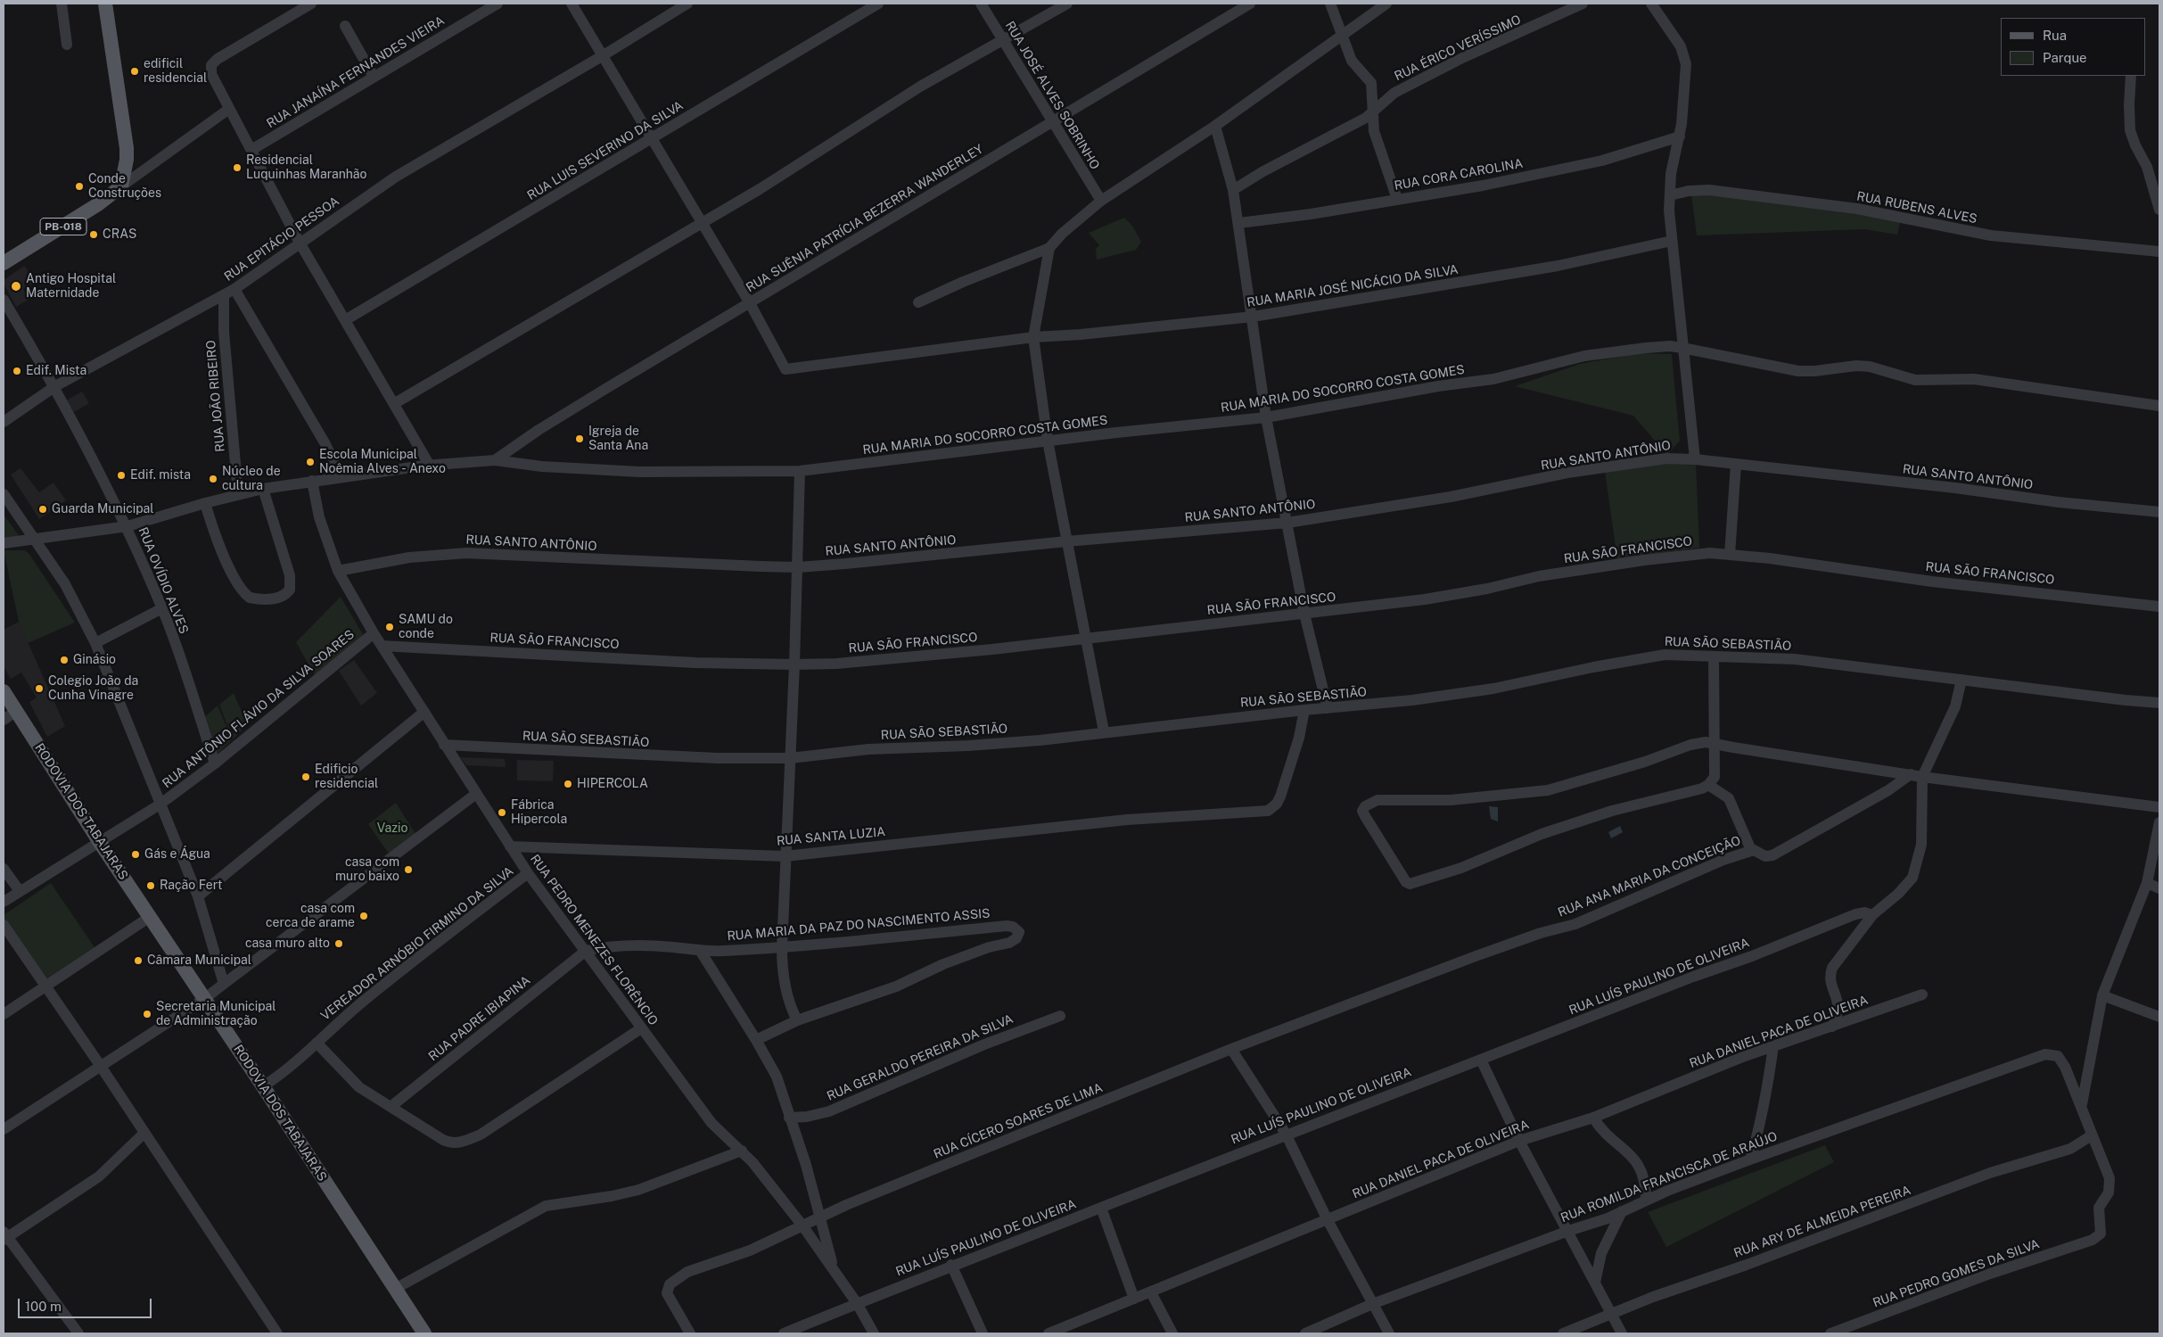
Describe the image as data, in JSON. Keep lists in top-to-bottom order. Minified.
{"streets":{"main road":["PB-018","RODOVIA DOS TABAJARAS"],"street":["RUA ÉRICO VERÍSSIMO","RUA JANAÍNA FERNANDES VIEIRA","RUA JOSÉ ALVES SOBRINHO","RUA LUIS SEVERINO DA SILVA","RUA CORA CAROLINA","RUA RUBENS ALVES","RUA SUÊNIA PATRÍCIA BEZERRA WANDERLEY","RUA EPITÁCIO PESSOA","RUA MARIA JOSÉ NICÁCIO DA SILVA","RUA MARIA DO SOCORRO COSTA GOMES","RUA JOÃO RIBEIRO","RUA SANTO ANTÔNIO","RUA SÃO FRANCISCO","RUA OVÍDIO ALVES","RUA SÃO SEBASTIÃO","RUA ANTÔNIO FLÁVIO DA SILVA SOARES","RUA SANTA LUZIA","RUA ANA MARIA DA CONCEIÇÃO","RUA MARIA DA PAZ DO NASCIMENTO ASSIS","RUA PEDRO MENEZES FLORÊNCIO","VEREADOR ARNÓBIO FIRMINO DA SILVA","RUA LUÍS PAULINO DE OLIVEIRA","RUA PADRE IBIAPINA","RUA DANIEL PACA DE OLIVEIRA","RUA GERALDO PEREIRA DA SILVA","RUA CÍCERO SOARES DE LIMA","RUA ROMILDA FRANCISCA DE ARAÚJO","RUA ARY DE ALMEIDA PEREIRA","RUA PEDRO GOMES DA SILVA"]},"crossings":[["RUA JOSÉ ALVES SOBRINHO","RUA SUÊNIA PATRÍCIA BEZERRA WANDERLEY"],["RUA SUÊNIA PATRÍCIA BEZERRA WANDERLEY","RUA MARIA JOSÉ NICÁCIO DA SILVA"],["RUA SUÊNIA PATRÍCIA BEZERRA WANDERLEY","RUA MARIA DO SOCORRO COSTA GOMES"],["RUA EPITÁCIO PESSOA","RUA JOÃO RIBEIRO"],["RUA EPITÁCIO PESSOA","RUA OVÍDIO ALVES"],["RUA MARIA DO SOCORRO COSTA GOMES","RUA JOÃO RIBEIRO"],["RUA MARIA DO SOCORRO COSTA GOMES","RUA OVÍDIO ALVES"],["RUA MARIA DO SOCORRO COSTA GOMES","RUA PEDRO MENEZES FLORÊNCIO"],["RUA SANTO ANTÔNIO","RUA PEDRO MENEZES FLORÊNCIO"],["RUA SÃO FRANCISCO","RUA PEDRO MENEZES FLORÊNCIO"],["RUA OVÍDIO ALVES","RUA ANTÔNIO FLÁVIO DA SILVA SOARES"],["RUA SÃO SEBASTIÃO","RUA SANTA LUZIA"],["RUA SÃO SEBASTIÃO","RUA PEDRO MENEZES FLORÊNCIO"],["RUA ANTÔNIO FLÁVIO DA SILVA SOARES","RODOVIA DOS TABAJARAS"],["RUA ANTÔNIO FLÁVIO DA SILVA SOARES","RUA PEDRO MENEZES FLORÊNCIO"],["RODOVIA DOS TABAJARAS","VEREADOR ARNÓBIO FIRMINO DA SILVA"],["RUA SANTA LUZIA","RUA PEDRO MENEZES FLORÊNCIO"],["RUA ANA MARIA DA CONCEIÇÃO","RUA CÍCERO SOARES DE LIMA"],["RUA MARIA DA PAZ DO NASCIMENTO ASSIS","RUA PEDRO MENEZES FLORÊNCIO"],["RUA MARIA DA PAZ DO NASCIMENTO ASSIS","RUA PADRE IBIAPINA"],["RUA PEDRO MENEZES FLORÊNCIO","VEREADOR ARNÓBIO FIRMINO DA SILVA"],["RUA PEDRO MENEZES FLORÊNCIO","RUA LUÍS PAULINO DE OLIVEIRA"],["RUA PEDRO MENEZES FLORÊNCIO","RUA PADRE IBIAPINA"],["RUA PEDRO MENEZES FLORÊNCIO","RUA CÍCERO SOARES DE LIMA"],["RUA ARY DE ALMEIDA PEREIRA","RUA PEDRO GOMES DA SILVA"]],"parks":["Vazio"],"places":["edificil residencial","Residencial Luquinhas Maranhão","Conde Construções","CRAS","Antigo Hospital Maternidade","Edif. Mista","Igreja de Santa Ana","Escola Municipal Noêmia Alves - Anexo","Edif. mista","Núcleo de cultura","Guarda Municipal","SAMU do conde","Ginásio","Colegio João da Cunha Vinagre","Edificio residencial","HIPERCOLA","Fábrica Hipercola","Gás e Água","casa com muro baixo","Ração Fert","casa com cerca de arame","casa muro alto","Câmara Municipal","Secretaria Municipal de Administração"],"legend":["Rua","Parque"],"scale_bar":"100 m"}
